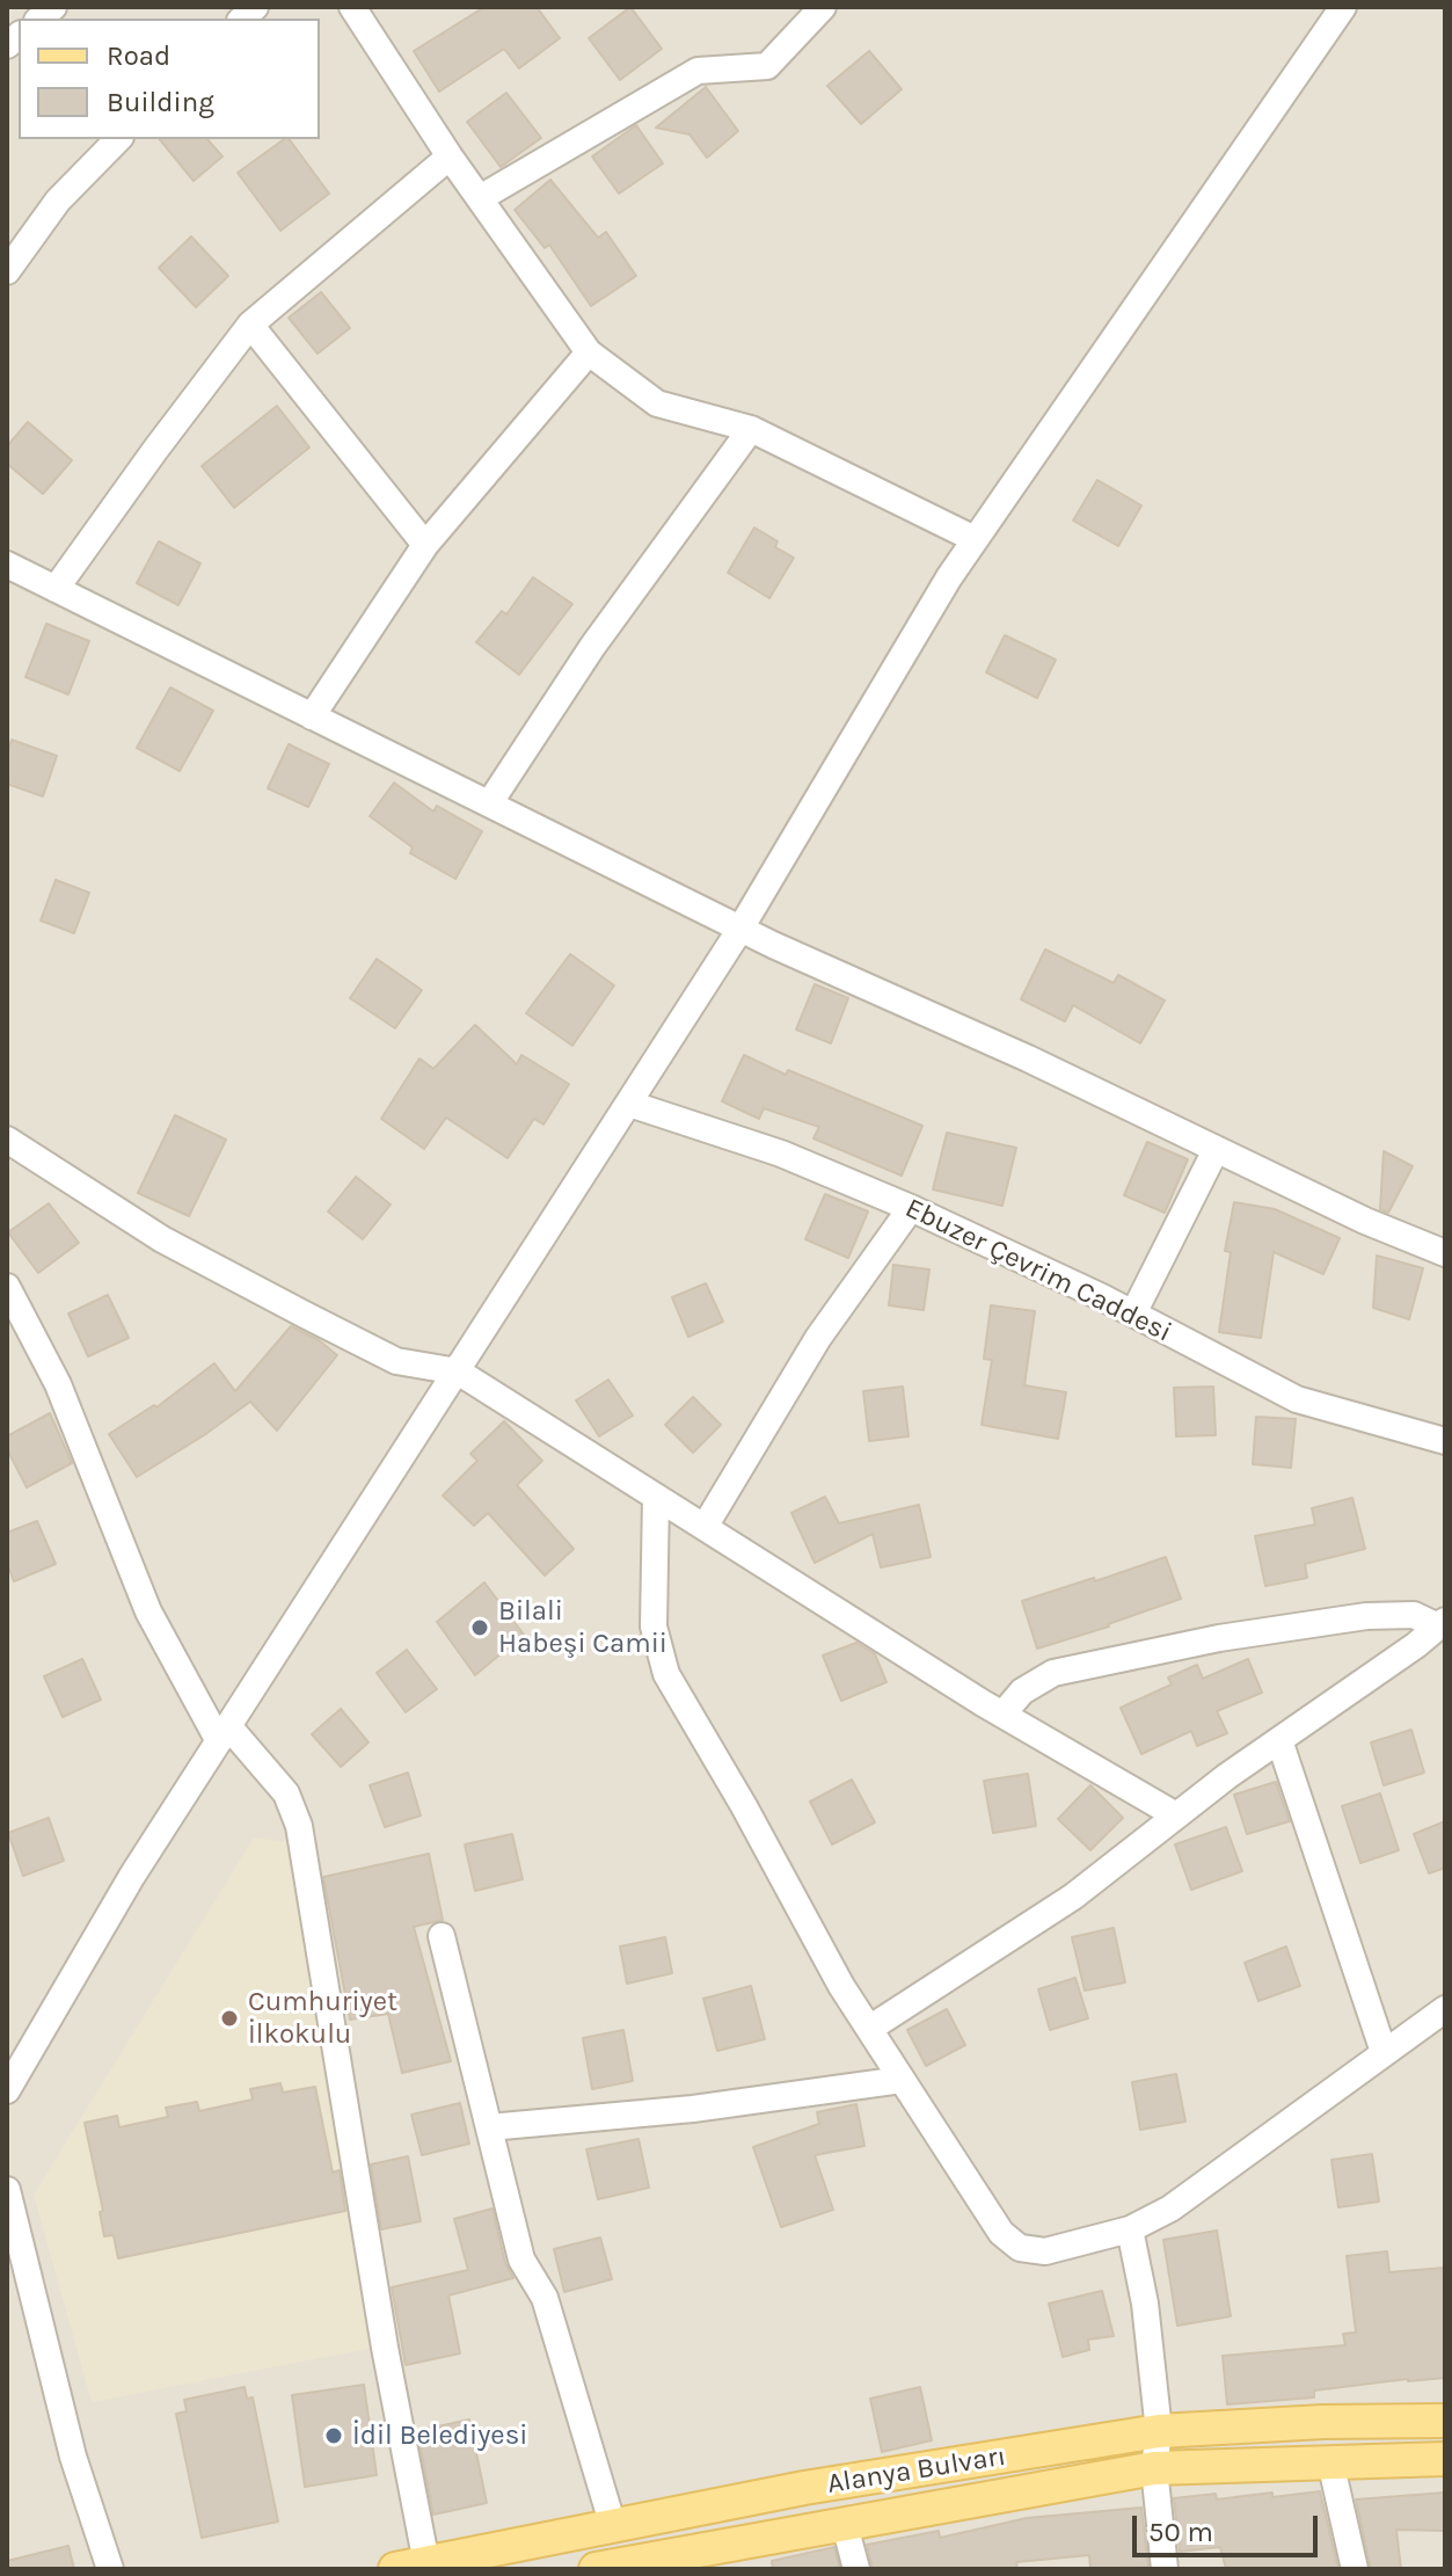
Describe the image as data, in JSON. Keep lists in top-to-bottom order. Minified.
{"streets":{"main road":["Alanya Bulvarı"],"street":["Ebuzer Çevrim Caddesi"]},"places":["Bilali Habeşi Camii","Cumhuriyet İlkokulu","İdil Belediyesi"],"legend":["Road","Building"],"scale_bar":"50 m"}
